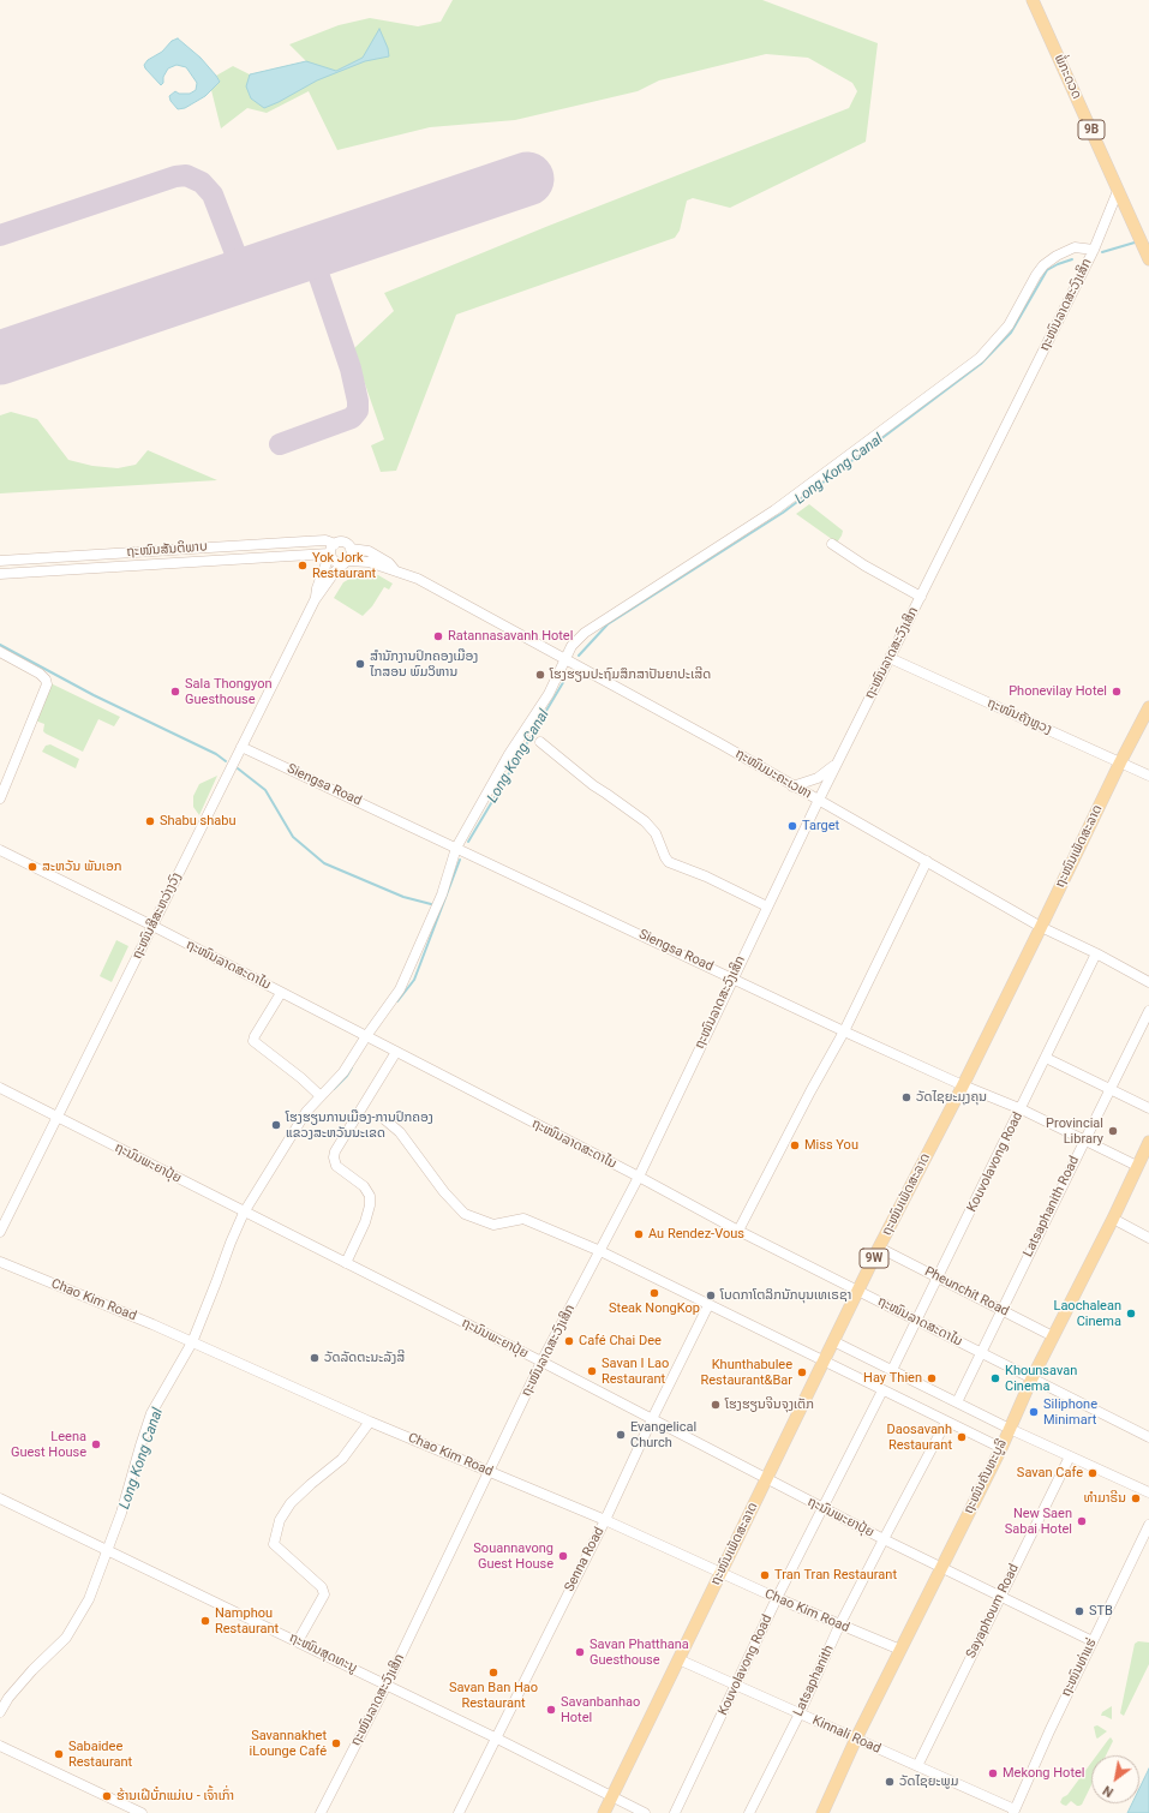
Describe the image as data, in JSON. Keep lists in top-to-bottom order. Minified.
{"streets":{"main road":["ພໍ່ກະດວດ","9B","ຖະໜົນເພັດສະລາດ","9W","ຖະໜົນຄັນທະບູລີ"],"street":["ຖະໜົນລາດສະວົງເສິກ","ຖະໜົນສັນຕິພາບ","ຖະໜົນຄັງຫຼວງ","ຖະໜົນມະຄະເວຫາ","Siengsa Road","ຖະໜົນສີສະຫວ່າງວົງ","ຖະໜົນລາດສະດາໄນ","Kouvolavong Road","ຖະນົນພະຍາປຸ້ຍ","Latsaphanith Road","Pheunchit Road","Chao Kim Road","Senna Road","Sayaphoum Road","ຖະໜົນສຸດທະນູ","ຖະໜົນທ່າແຮ່","Latsaphanith","Kinnali Road"]},"crossings":[["ພໍ່ກະດວດ","ຖະໜົນລາດສະວົງເສິກ"],["ຖະໜົນລາດສະວົງເສິກ","ຖະໜົນຄັງຫຼວງ"],["ຖະໜົນລາດສະວົງເສິກ","ຖະໜົນມະຄະເວຫາ"],["ຖະໜົນລາດສະວົງເສິກ","Siengsa Road"],["ຖະໜົນລາດສະວົງເສິກ","ຖະໜົນລາດສະດາໄນ"],["ຖະໜົນລາດສະວົງເສິກ","ຖະນົນພະຍາປຸ້ຍ"],["ຖະໜົນລາດສະວົງເສິກ","Chao Kim Road"],["ຖະໜົນລາດສະວົງເສິກ","ຖະໜົນສຸດທະນູ"],["ຖະໜົນສັນຕິພາບ","ຖະໜົນມະຄະເວຫາ"],["ຖະໜົນຄັງຫຼວງ","ຖະໜົນເພັດສະລາດ"],["ຖະໜົນມະຄະເວຫາ","ຖະໜົນເພັດສະລາດ"],["ຖະໜົນມະຄະເວຫາ","Kouvolavong Road"],["Siengsa Road","ຖະໜົນເພັດສະລາດ"],["Siengsa Road","ຖະໜົນສີສະຫວ່າງວົງ"],["Siengsa Road","Kouvolavong Road"],["Siengsa Road","Latsaphanith Road"],["Siengsa Road","ຖະໜົນຄັນທະບູລີ"],["ຖະໜົນເພັດສະລາດ","ຖະໜົນລາດສະດາໄນ"],["ຖະໜົນເພັດສະລາດ","ຖະນົນພະຍາປຸ້ຍ"],["ຖະໜົນເພັດສະລາດ","Pheunchit Road"],["ຖະໜົນເພັດສະລາດ","Chao Kim Road"],["ຖະໜົນເພັດສະລາດ","ຖະໜົນສຸດທະນູ"],["ຖະໜົນເພັດສະລາດ","Kinnali Road"],["ຖະໜົນສີສະຫວ່າງວົງ","ຖະໜົນລາດສະດາໄນ"],["ຖະໜົນສີສະຫວ່າງວົງ","ຖະນົນພະຍາປຸ້ຍ"],["ຖະໜົນລາດສະດາໄນ","Kouvolavong Road"],["ຖະໜົນລາດສະດາໄນ","Latsaphanith Road"],["ຖະໜົນລາດສະດາໄນ","ຖະໜົນຄັນທະບູລີ"],["Kouvolavong Road","ຖະນົນພະຍາປຸ້ຍ"],["Kouvolavong Road","Pheunchit Road"],["Kouvolavong Road","Chao Kim Road"],["Kouvolavong Road","Kinnali Road"],["ຖະນົນພະຍາປຸ້ຍ","ຖະໜົນຄັນທະບູລີ"],["ຖະນົນພະຍາປຸ້ຍ","Senna Road"],["ຖະນົນພະຍາປຸ້ຍ","Sayaphoum Road"],["ຖະນົນພະຍາປຸ້ຍ","ຖະໜົນທ່າແຮ່"],["ຖະນົນພະຍາປຸ້ຍ","Latsaphanith"],["Latsaphanith Road","Pheunchit Road"],["Pheunchit Road","ຖະໜົນຄັນທະບູລີ"],["Chao Kim Road","ຖະໜົນຄັນທະບູລີ"],["Chao Kim Road","Senna Road"],["Chao Kim Road","Latsaphanith"],["ຖະໜົນຄັນທະບູລີ","Kinnali Road"],["Senna Road","ຖະໜົນສຸດທະນູ"],["Sayaphoum Road","Kinnali Road"],["ຖະໜົນທ່າແຮ່","Kinnali Road"],["Latsaphanith","Kinnali Road"]],"water":["Long Kong Canal"],"places":["Yok Jork Restaurant","Ratannasavanh Hotel","ສຳນັກງານປົກຄອງເມືອງ ໄກສອນ ພົມວິຫານ","ໂຮງຮຽນປະຖົມສຶກສາປັນຍາປະເສີດ","Sala Thongyon Guesthouse","Phonevilay Hotel","Shabu shabu","Target","ສະຫວັນ ພັນເອກ","ວັດໄຊຍະມຸງຄຸນ","ໂຮງຮຽນການເມືອງ-ການປົກຄອງ ແຂວງສະຫວັນນະເຂດ","Provincial Library","Miss You","Au Rendez-Vous","Steak NongKop","ໂບດກາໂຕລິກນັກບຸນເທເຣຊາ","Laochalean Cinema","Café Chai Dee","ວັດລັດຕະນະລັງສີ","Savan I Lao Restaurant","Khunthabulee Restaurant&Bar","Hay Thien","Khounsavan Cinema","ໂຮງຮຽນຈີນຈຸງເຕັກ","Siliphone Minimart","Evangelical Church","Daosavanh Restaurant","Leena Guest House","Savan Cafe","ທຳມາຣີນ","New Saen Sabai Hotel","Souannavong Guest House","Tran Tran Restaurant","STB","Namphou Restaurant","Savan Phatthana Guesthouse","Savan Ban Hao Restaurant","Savanbanhao Hotel","Savannakhet iLounge Café","Sabaidee Restaurant","Mekong Hotel","ວັດໄຊຍະພູມ","ຮ້ານເຝີບັ໋ກແມ່ເບ - ເຈົ້າເກົ່າ"],"north":"bottom left"}
